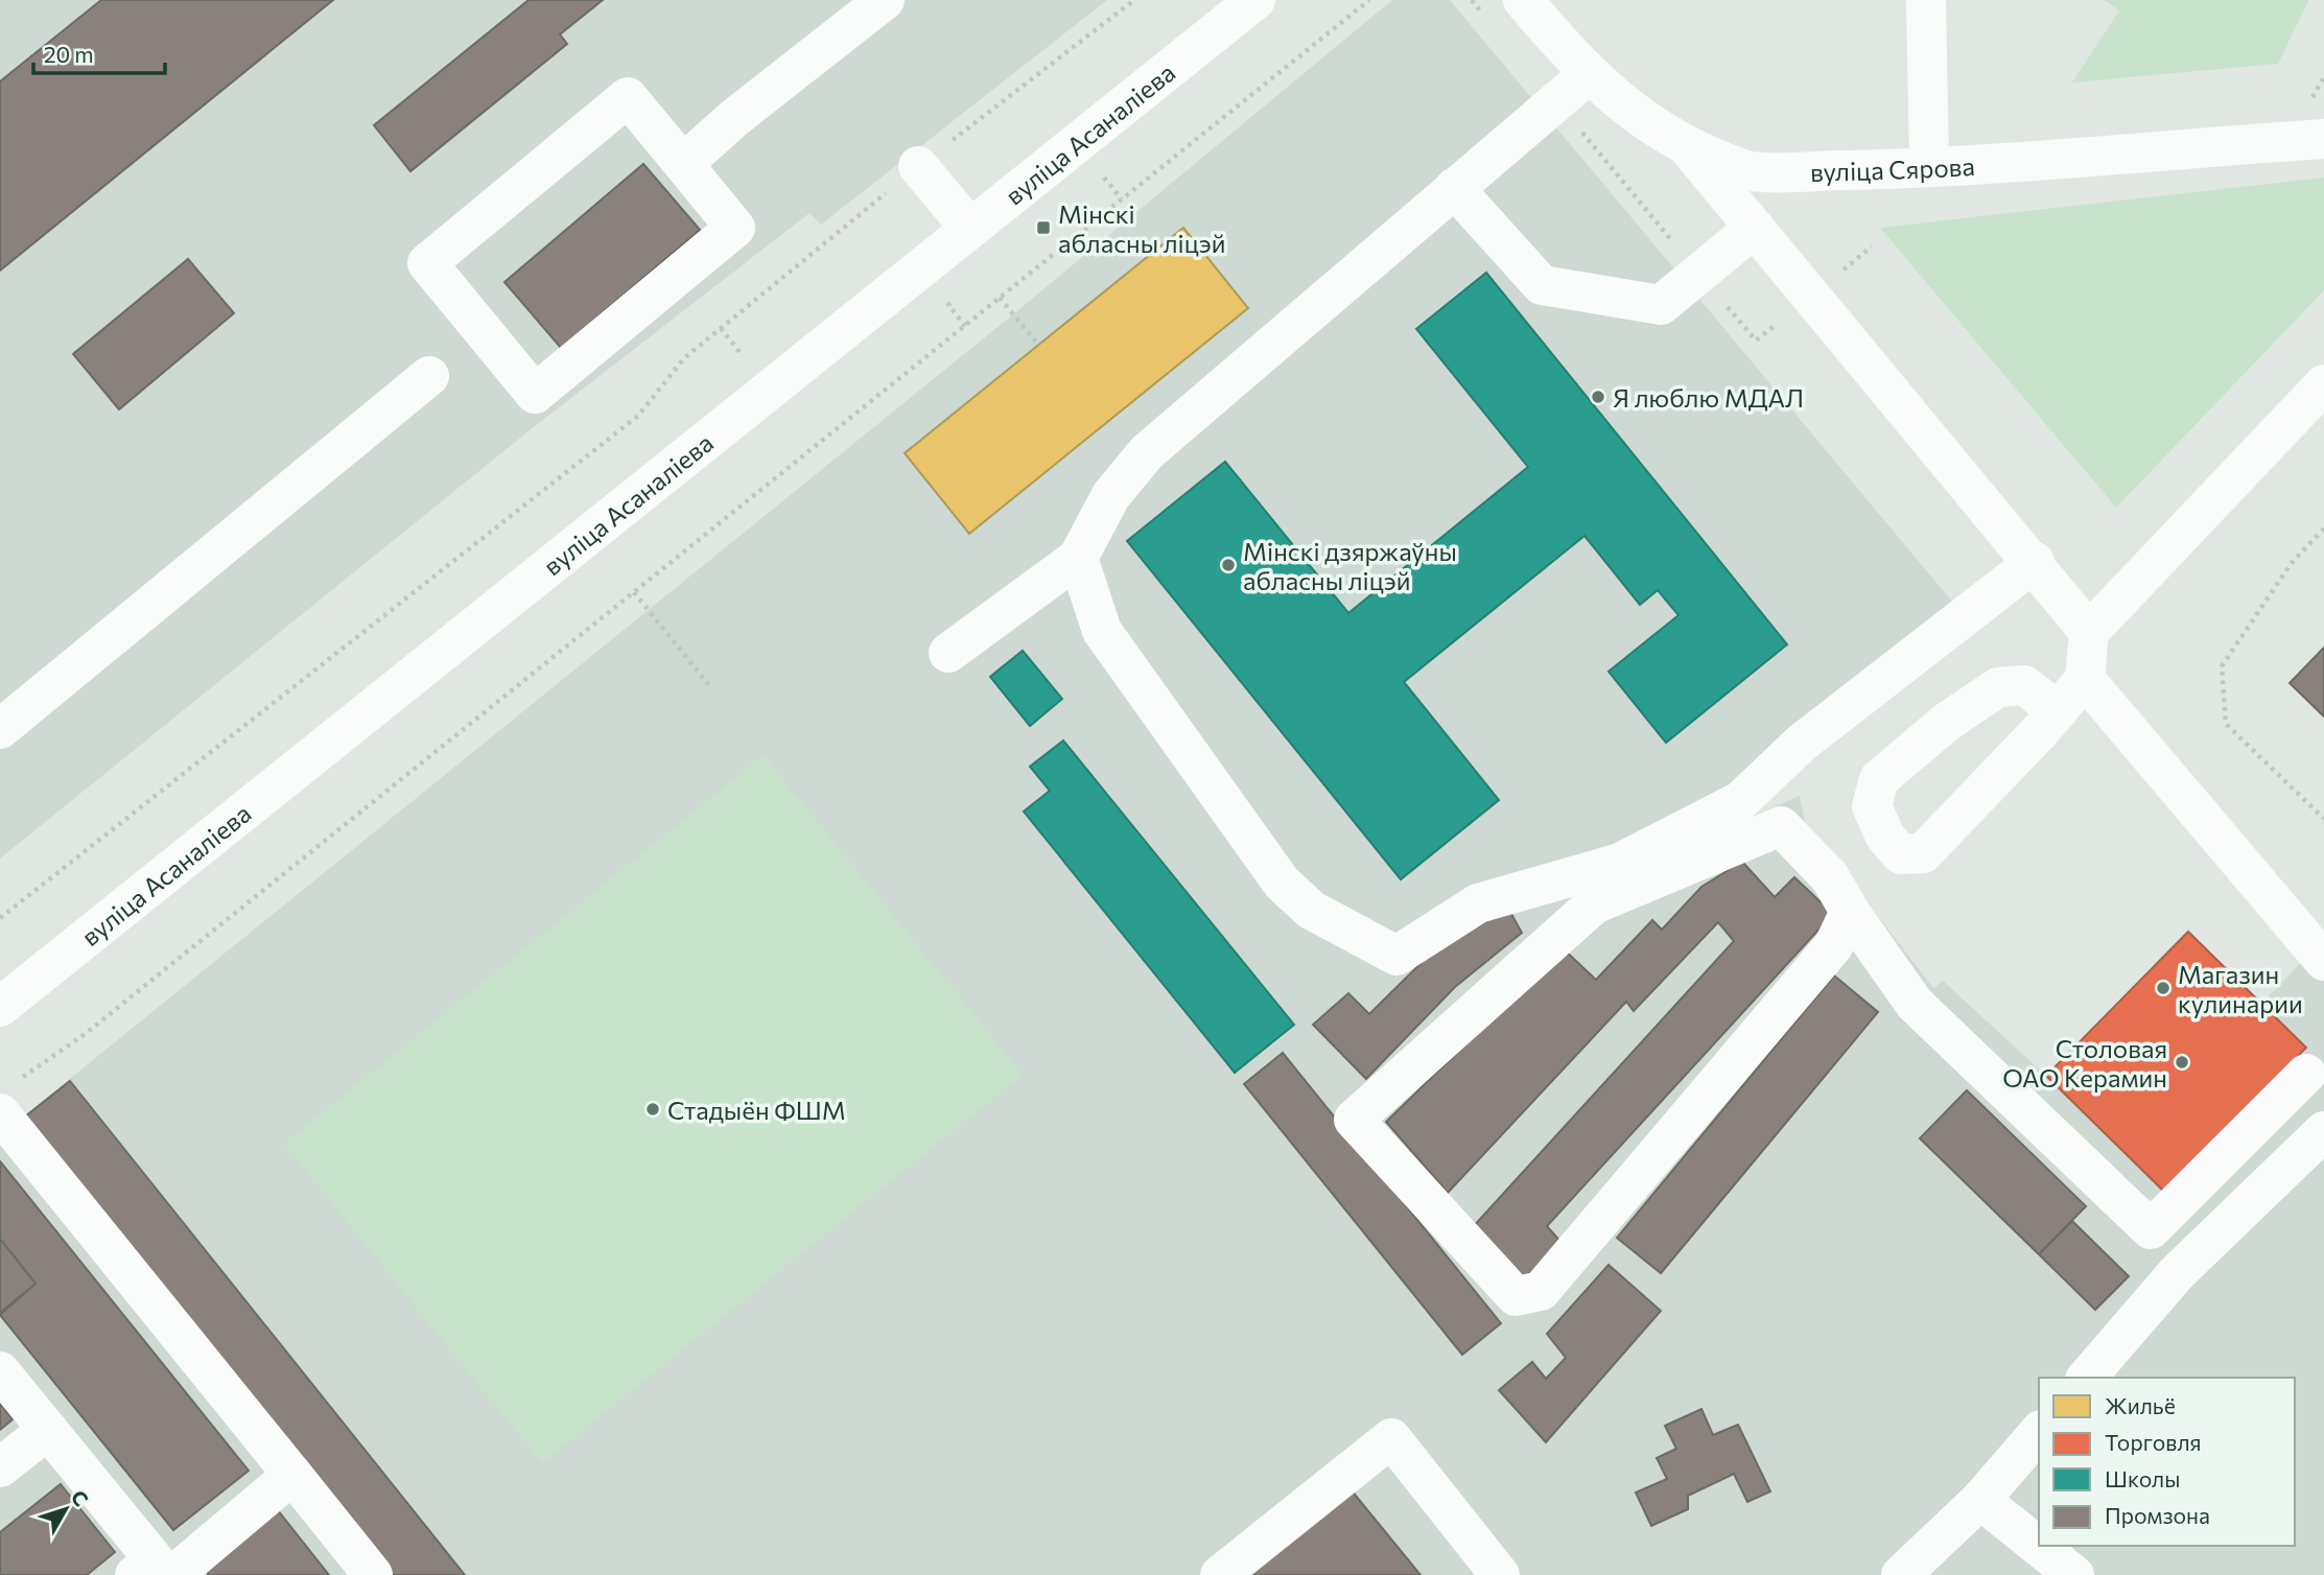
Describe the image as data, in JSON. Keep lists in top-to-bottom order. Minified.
{"streets":{"street":["вуліца Асаналіева","вуліца Сярова"]},"places":{"transit":["Мінскі абласны ліцэй"],"other":["Я люблю МДАЛ","Мінскі дзяржаўны абласны ліцэй","Магазин кулинарии","Столовая ОАО Керамин","Стадыён ФШМ"]},"legend":["Жильё","Торговля","Школы","Промзона"],"scale_bar":"20 m","north":"top right"}
